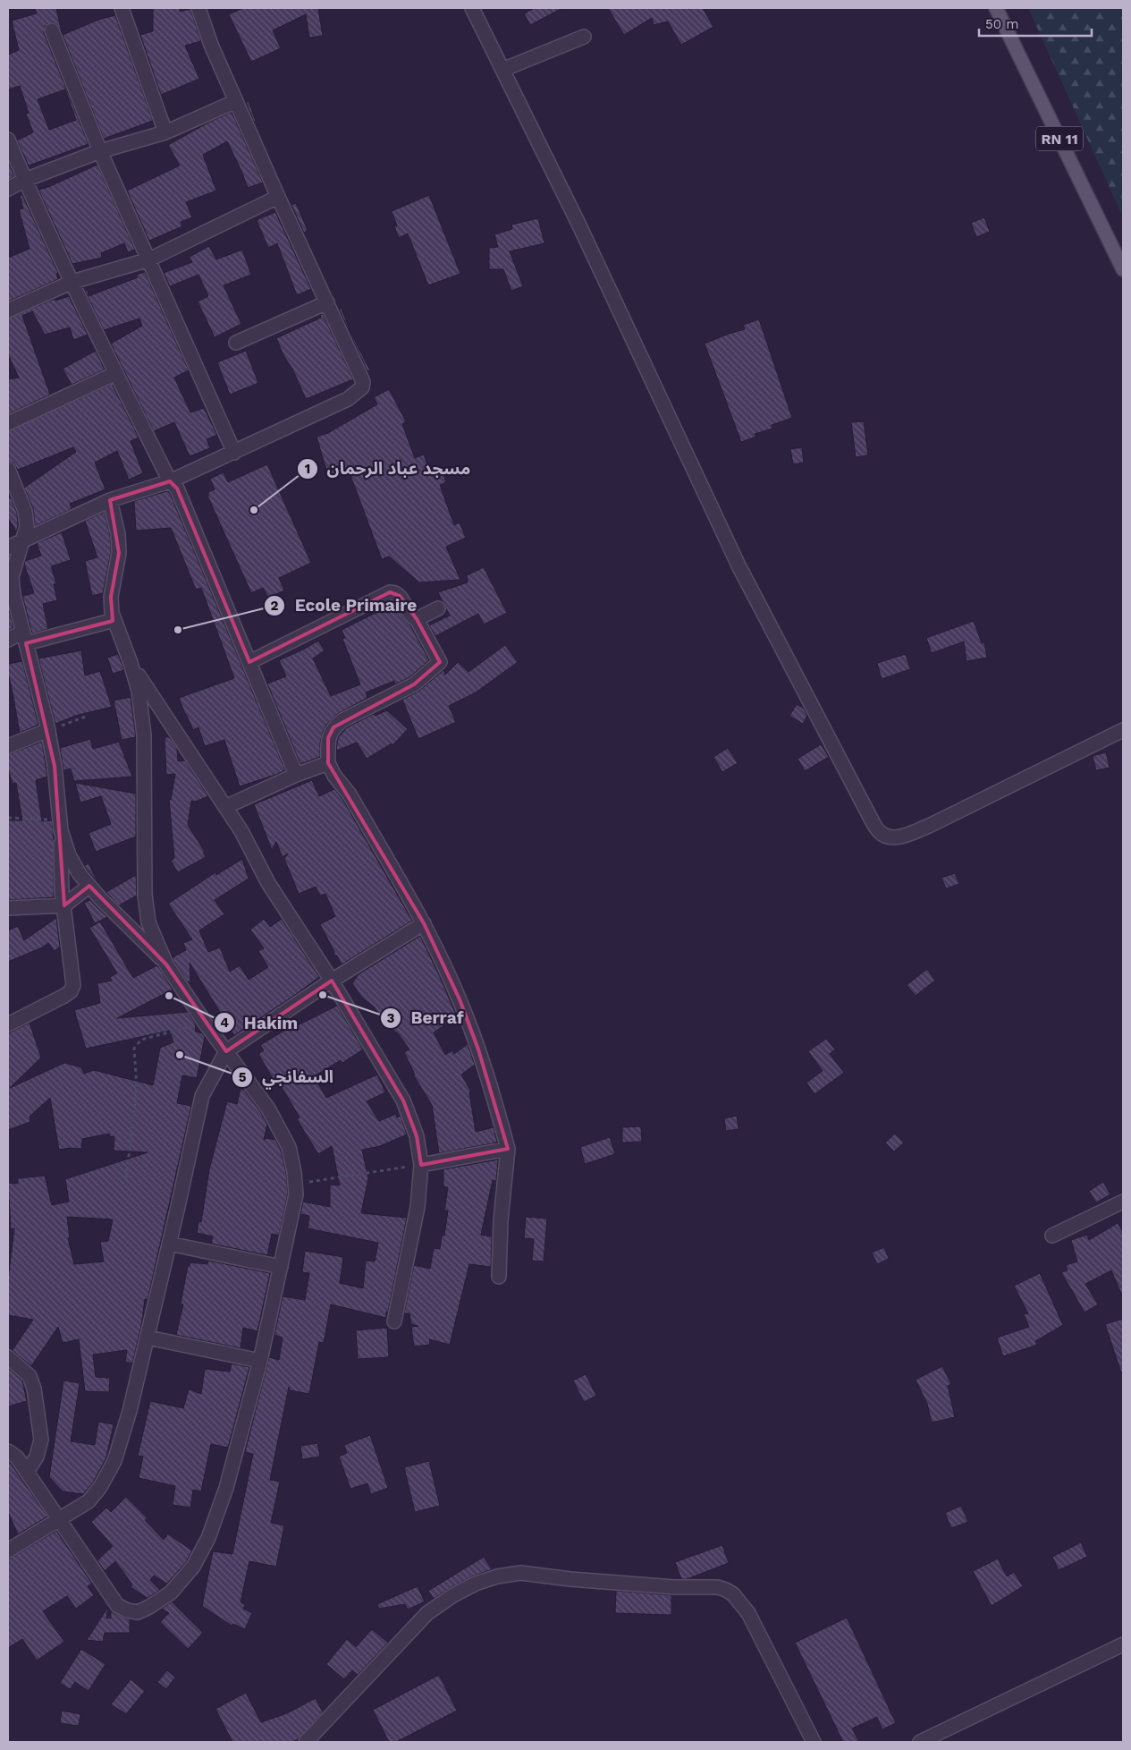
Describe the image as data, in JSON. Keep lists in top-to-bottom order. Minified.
{"streets":{"main road":["RN 11"]},"places":["مسجد عباد الرحمان","Ecole Primaire","Berraf","Hakim","السفانجي"],"scale_bar":"50 m"}
